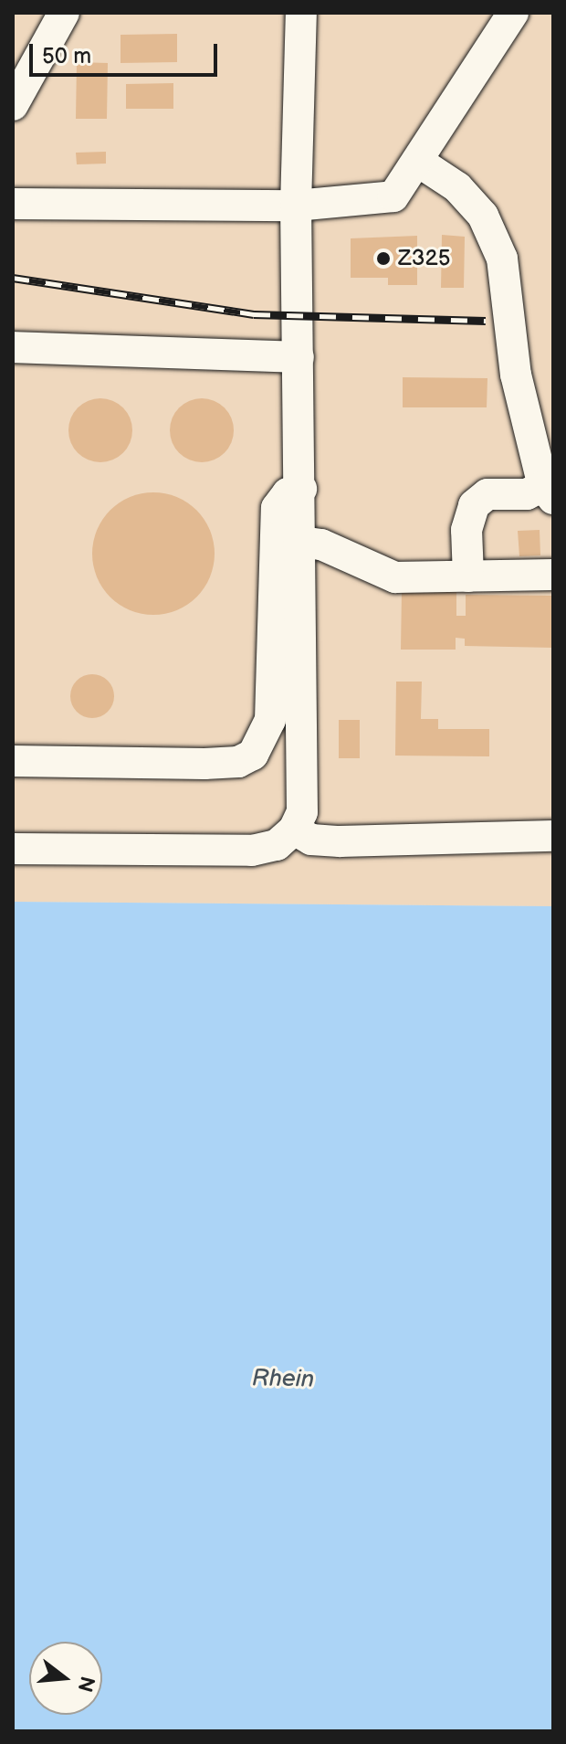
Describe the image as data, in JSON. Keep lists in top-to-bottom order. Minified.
{"water":["Rhein"],"places":["Z325"],"scale_bar":"50 m","north":"right"}
